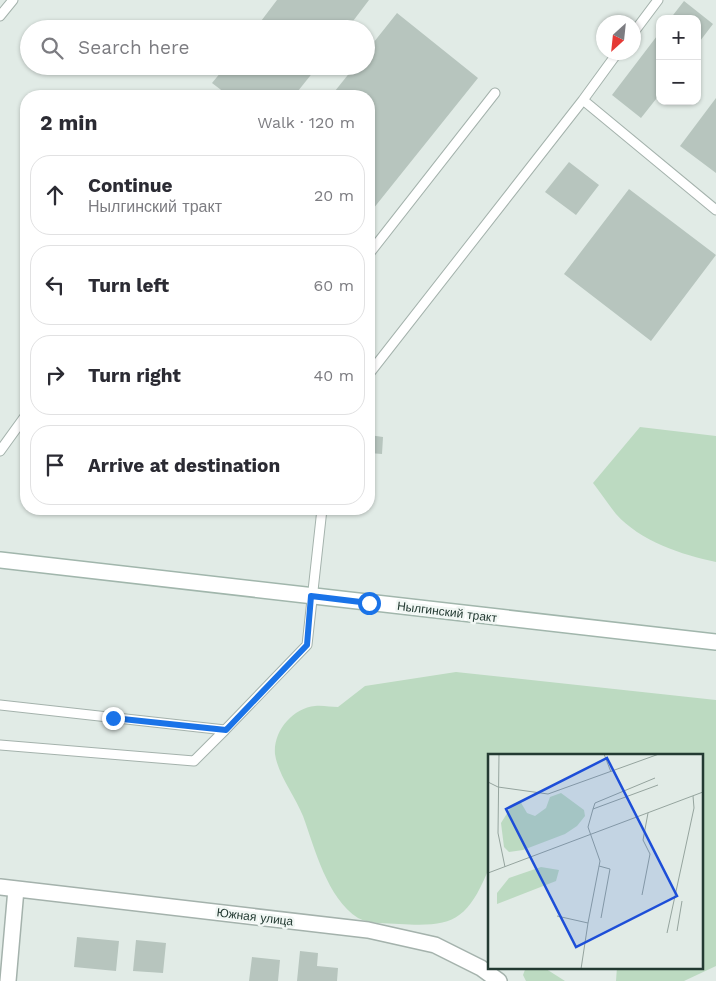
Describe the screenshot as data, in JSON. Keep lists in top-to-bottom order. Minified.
{"streets":{"main road":["Нылгинский тракт","Южная улица"]},"north":"bottom left","page":{"map_buttons":["+","−"],"search":"Search here","heading":["2 min","Walk · 120 m"],"list":[["Continue","Нылгинский тракт","20 m"],["Turn left","60 m"],["Turn right","40 m"],"Arrive at destination"]}}
